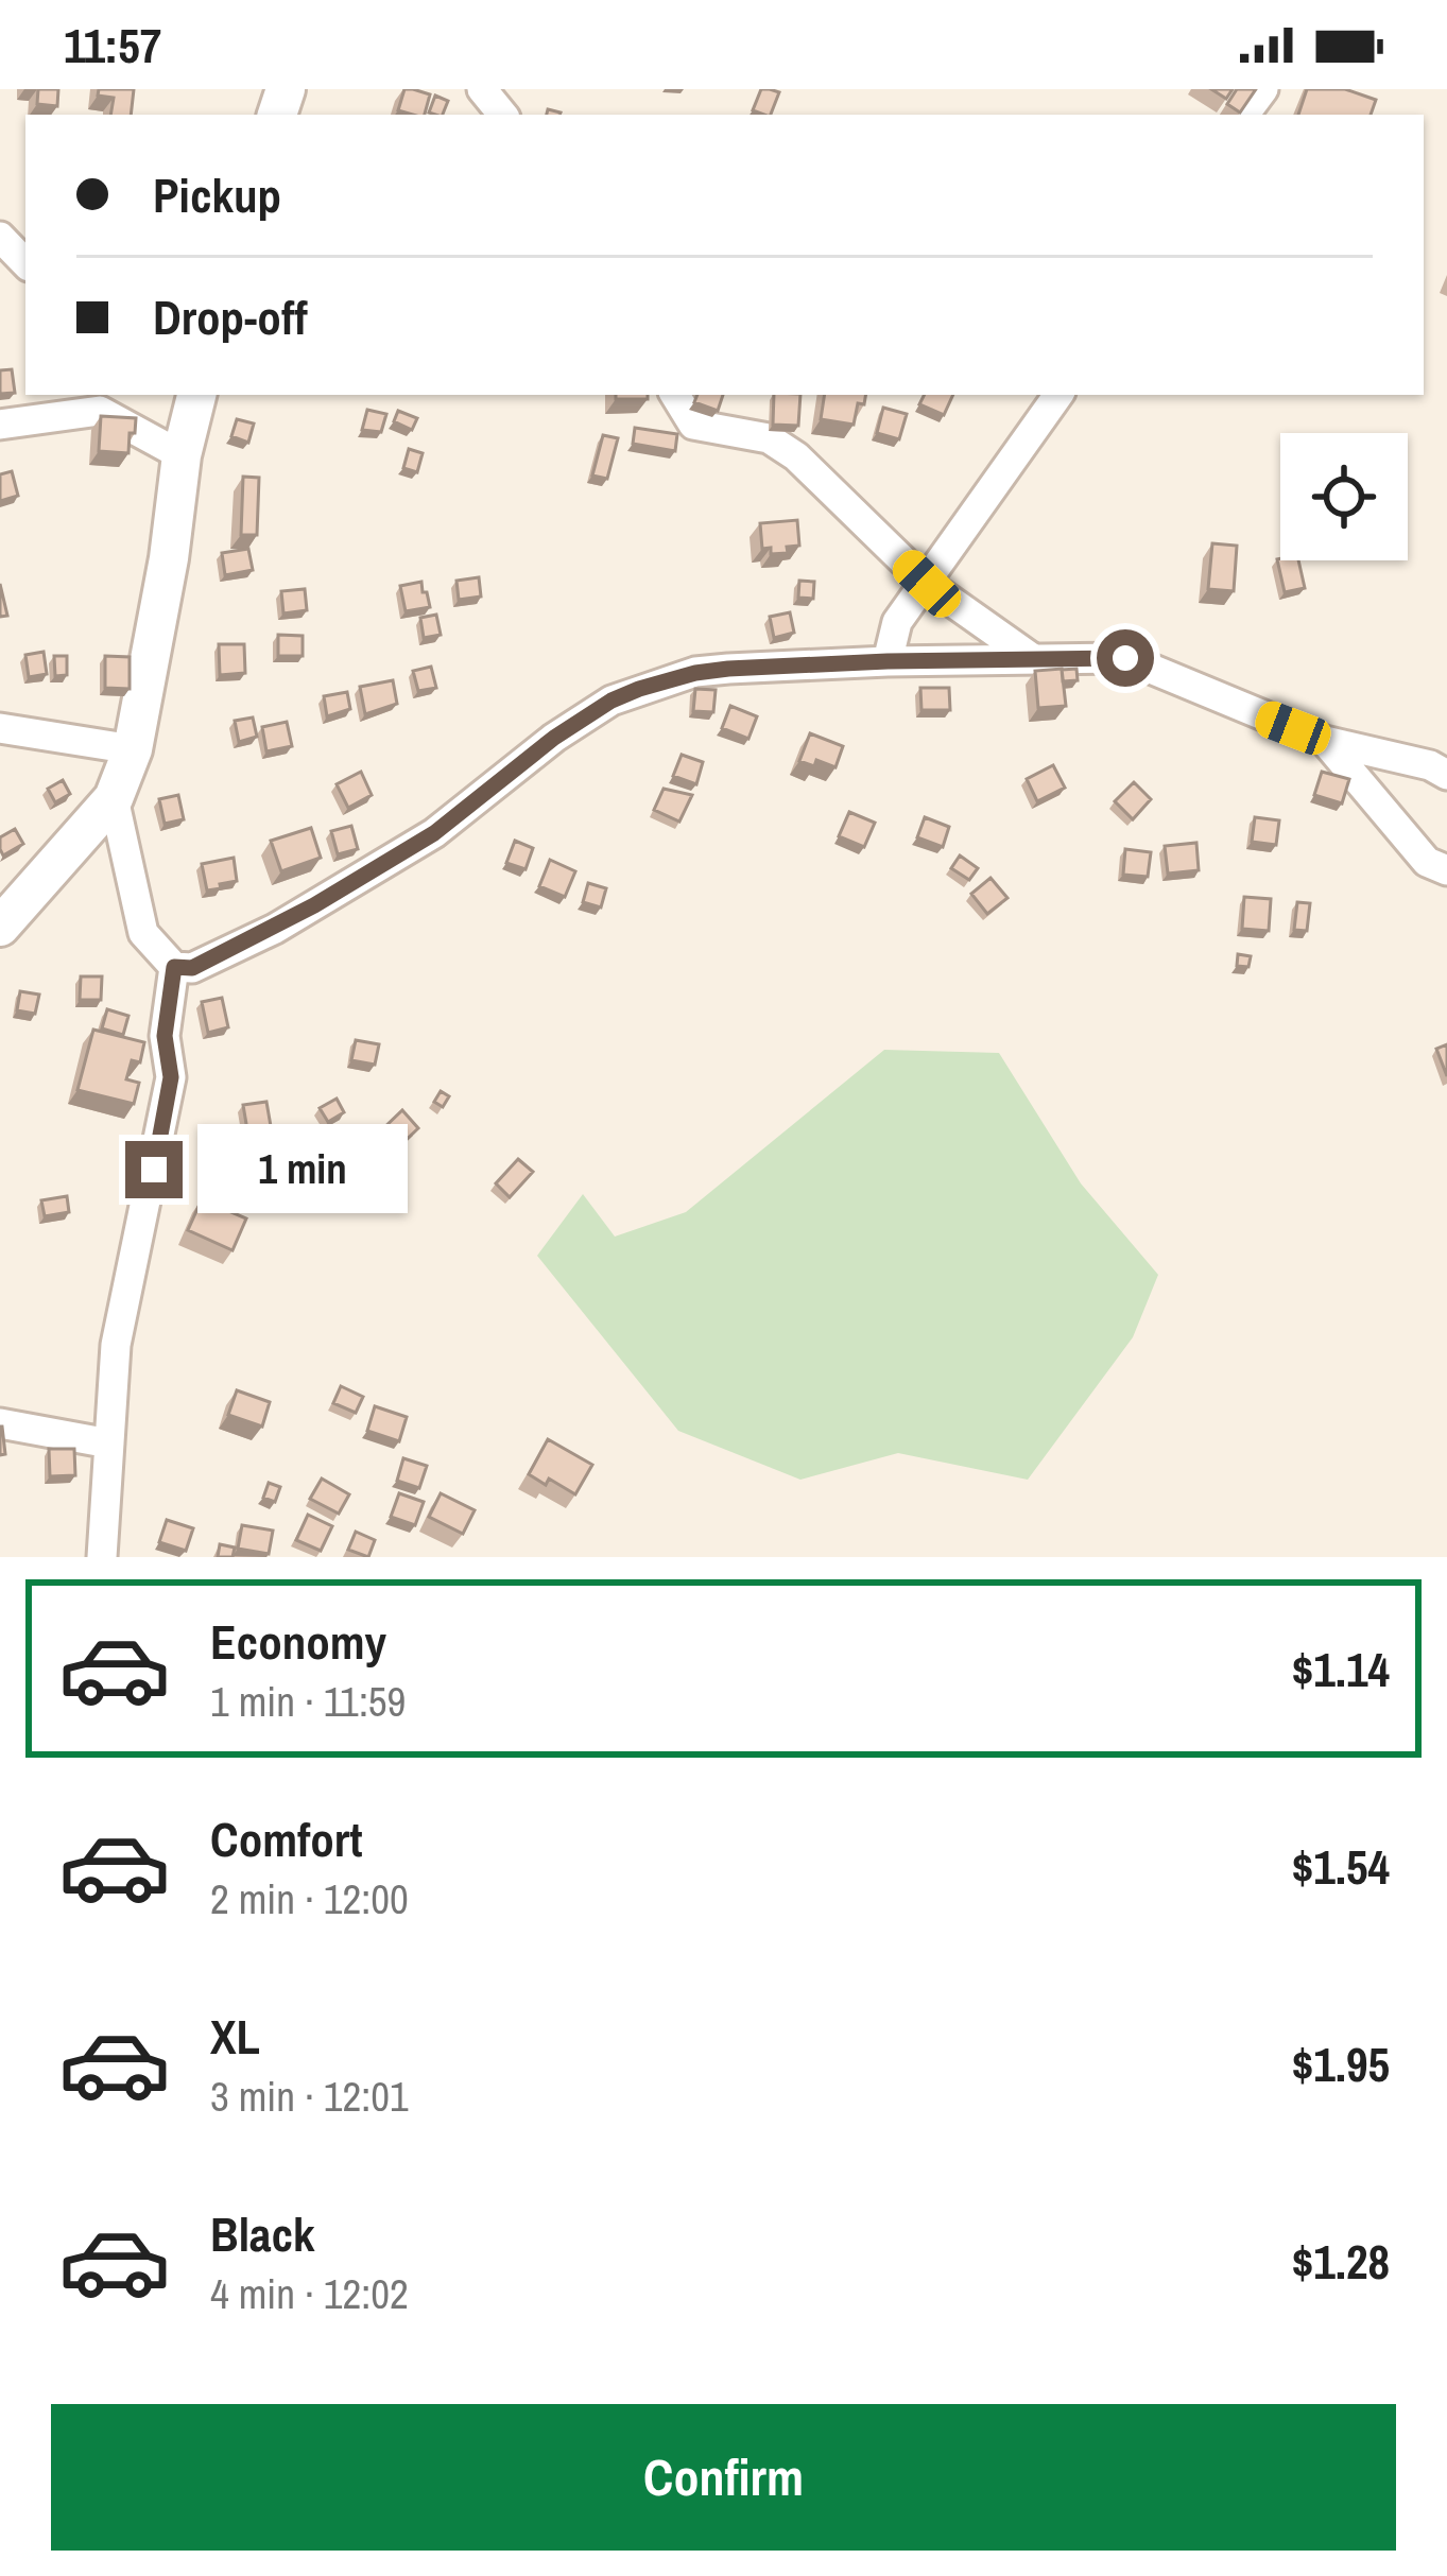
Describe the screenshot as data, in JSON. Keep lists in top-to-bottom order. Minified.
{"page":{"status":"11:57","banner":["Pickup","Drop-off"],"bubble":"1 min","list":[{"name":"Economy","note":"1 min · 11:59","value":"$1.14"},{"name":"Comfort","note":"2 min · 12:00","value":"$1.54"},{"name":"XL","note":"3 min · 12:01","value":"$1.95"},{"name":"Black","note":"4 min · 12:02","value":"$1.28"}],"buttons":"Confirm"}}
